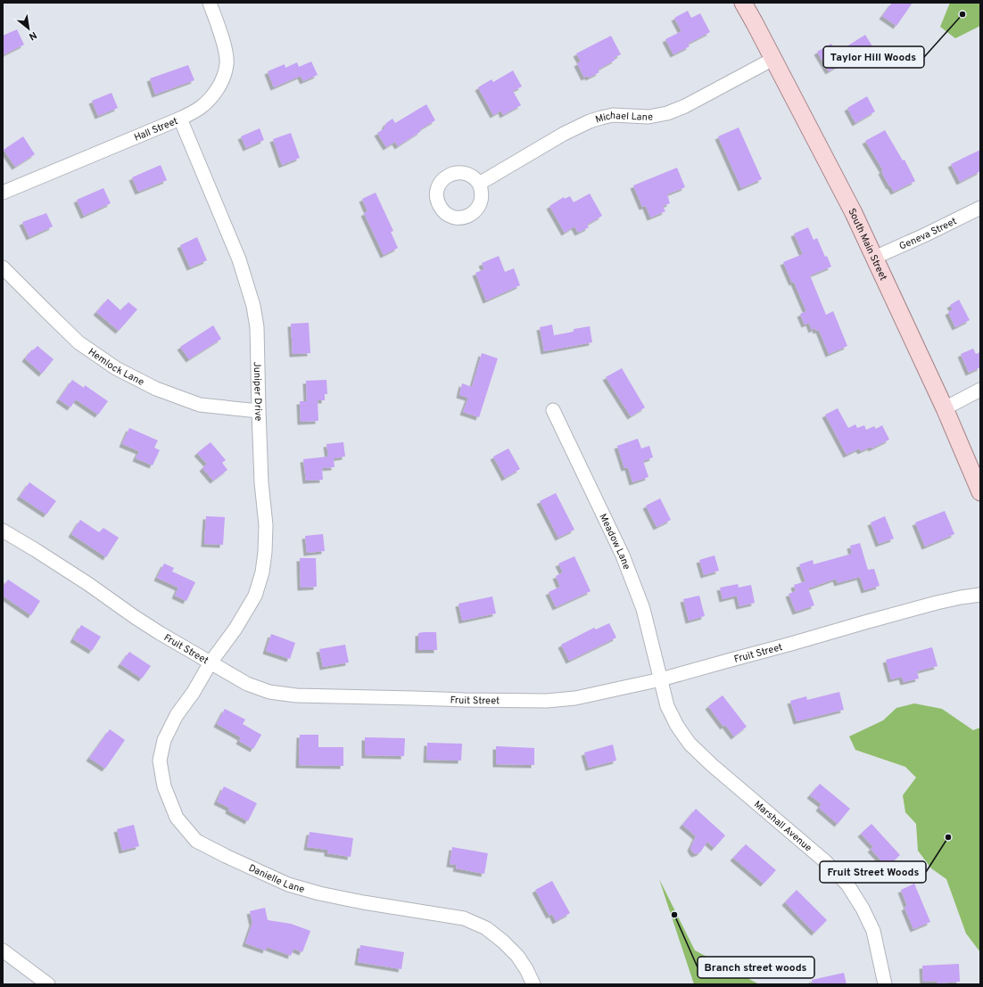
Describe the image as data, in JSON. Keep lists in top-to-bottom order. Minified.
{"streets":{"main road":["South Main Street"],"street":["Michael Lane","Hall Street","Geneva Street","Hemlock Lane","Juniper Drive","Meadow Lane","Fruit Street","Marshall Avenue","Danielle Lane"]},"crossings":[["Michael Lane","South Main Street"],["Hall Street","Juniper Drive"],["Geneva Street","South Main Street"],["Hemlock Lane","Juniper Drive"],["Juniper Drive","Fruit Street"],["Juniper Drive","Danielle Lane"],["Meadow Lane","Fruit Street"],["Meadow Lane","Marshall Avenue"],["Fruit Street","Marshall Avenue"],["Fruit Street","Danielle Lane"]],"places":["Taylor Hill Woods","Fruit Street Woods","Branch street woods"],"north":"bottom right"}
